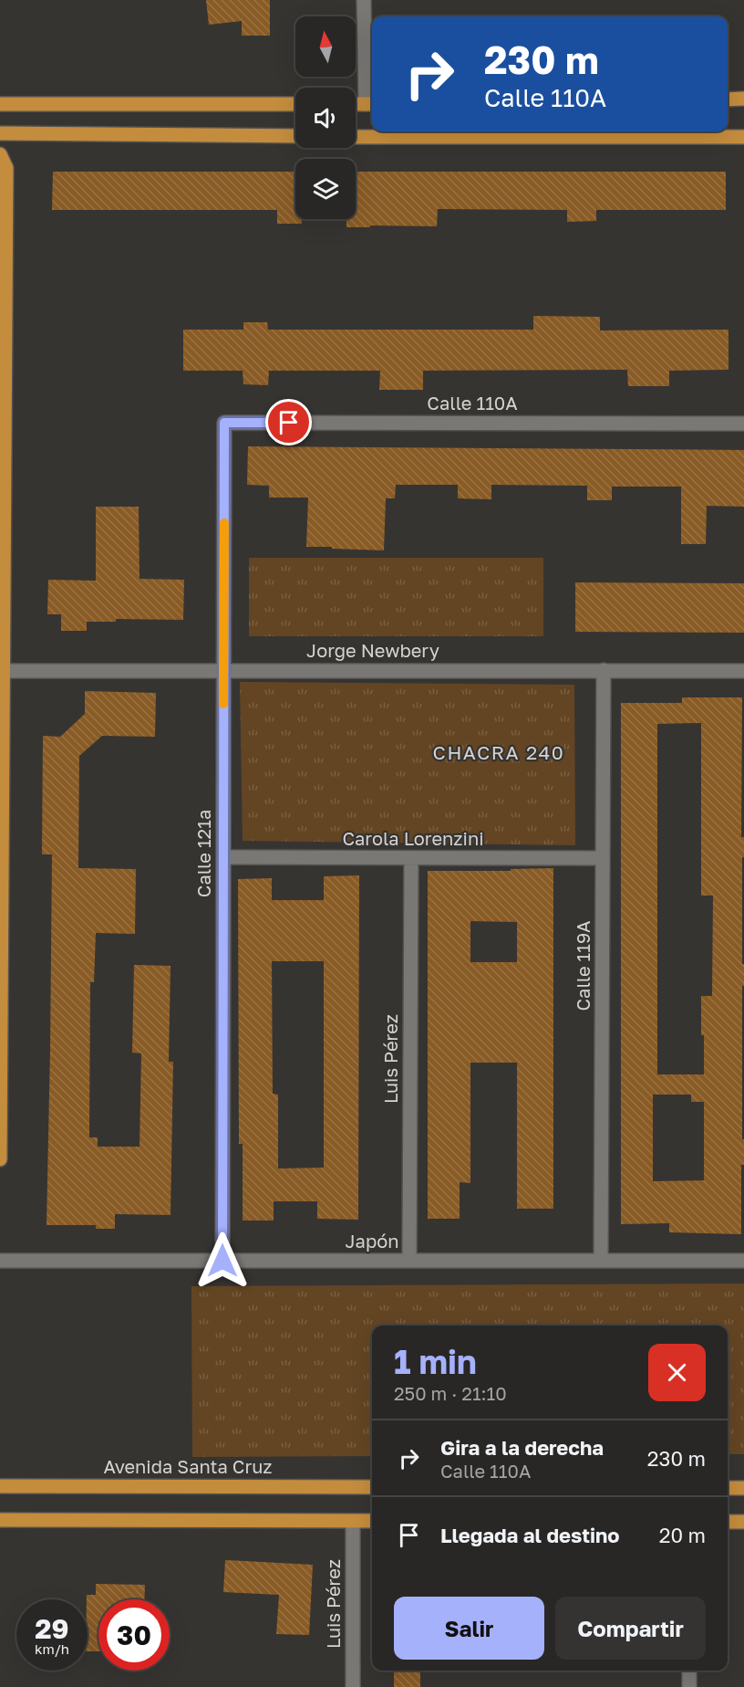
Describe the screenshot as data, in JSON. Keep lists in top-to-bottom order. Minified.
{"streets":{"main road":["Avenida Santa Cruz"],"street":["Calle 110A","Jorge Newbery","Carola Lorenzini","Calle 121a","Calle 119A","Luis Pérez","Japón"]},"crossings":[["Calle 110A","Calle 121a"],["Jorge Newbery","Calle 121a"],["Jorge Newbery","Calle 119A"],["Carola Lorenzini","Calle 121a"],["Carola Lorenzini","Calle 119A"],["Carola Lorenzini","Luis Pérez"],["Calle 121a","Japón"],["Calle 119A","Japón"],["Luis Pérez","Japón"]],"districts":["CHACRA 240"],"north":"top","page":{"turn":["230 m","Calle 110A"],"heading":["1 min","250 m · 21:10"],"list":[{"name":"Gira a la derecha","note":"Calle 110A","value":"230 m"},{"name":"Llegada al destino","value":"20 m"}],"buttons":["Salir","Compartir"],"speed":"29 km/h","limit":"30"}}
